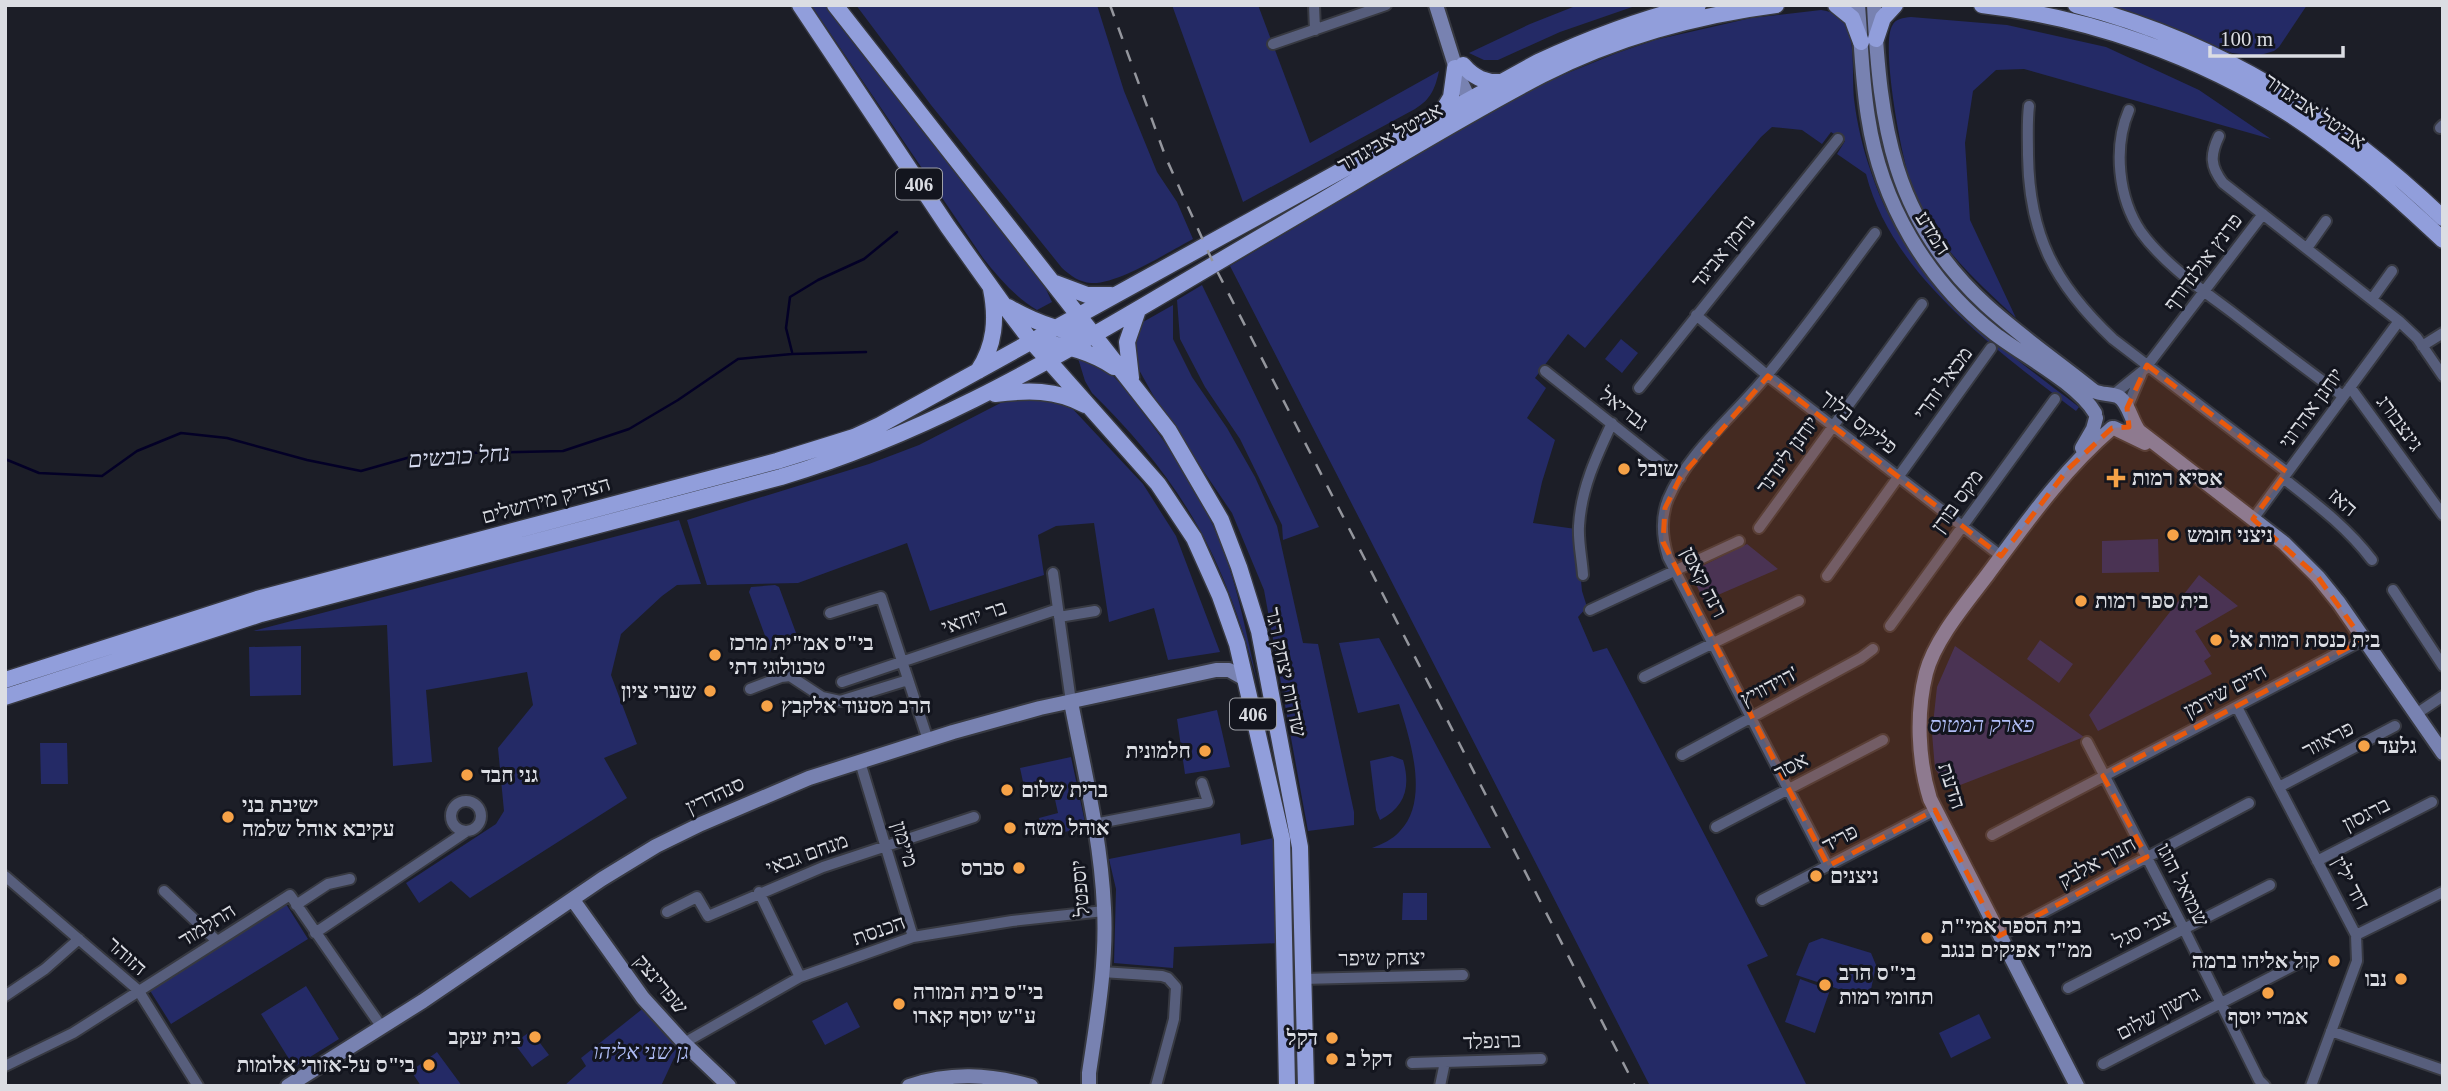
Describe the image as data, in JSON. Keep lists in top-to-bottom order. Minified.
{"streets":{"main road":["אביטל אביגדור","406","הצדיק מירושלים","שדרות יצחק רגר"],"street":["המדע","נחמן אביגד","פרנץ אולנדורף","מכאל זהרי","יוחנן אהרוני","גבריאל","פליקס בלוך","גינצבורג","יוחנן לינדנר","מקס בורן","האז","רנה קאסן","בר יוחאי","דוידוויץ'","חיים שירמן","פראוור","אסר","הדעת","סנהדרין","ברגסון","פריד","מיימון","מנחם גבאי","חנוך אלבק","דוד ילין","שמואל הוגו","יוספטל","התלמוד","צבי סגל","הכנסת","הזוהר","יצחק שיפר","שפרינצק","גרשון שלום","ברנפלד"]},"crossings":[["אביטל אביגדור","406"],["אביטל אביגדור","הצדיק מירושלים"],["אביטל אביגדור","שדרות יצחק רגר"],["406","הצדיק מירושלים"],["406","שדרות יצחק רגר"],["המדע","פרנץ אולנדורף"],["המדע","הדעת"],["נחמן אביגד","פליקס בלוך"],["פרנץ אולנדורף","יוחנן אהרוני"],["פרנץ אולנדורף","גינצבורג"],["פרנץ אולנדורף","האז"],["פרנץ אולנדורף","הדעת"],["מכאל זהרי","פליקס בלוך"],["יוחנן אהרוני","גינצבורג"],["יוחנן אהרוני","האז"],["גבריאל","רנה קאסן"],["פליקס בלוך","יוחנן לינדנר"],["פליקס בלוך","מקס בורן"],["פליקס בלוך","רנה קאסן"],["פליקס בלוך","הדעת"],["הצדיק מירושלים","שדרות יצחק רגר"],["רנה קאסן","דוידוויץ'"],["רנה קאסן","אסר"],["רנה קאסן","פריד"],["בר יוחאי","יוספטל"],["שדרות יצחק רגר","סנהדרין"],["שדרות יצחק רגר","יצחק שיפר"],["חיים שירמן","דוד ילין"],["חיים שירמן","שמואל הוגו"],["פראוור","דוד ילין"],["הדעת","פריד"],["הדעת","חנוך אלבק"],["סנהדרין","מיימון"],["סנהדרין","יוספטל"],["סנהדרין","שפרינצק"],["ברגסון","דוד ילין"],["מיימון","מנחם גבאי"],["מיימון","הכנסת"],["חנוך אלבק","שמואל הוגו"],["שמואל הוגו","צבי סגל"],["שמואל הוגו","גרשון שלום"],["יוספטל","הכנסת"],["התלמוד","הזוהר"],["הכנסת","שפרינצק"]],"water":["נחל כובשים"],"parks":["פארק המטוס","גן שני אליהו"],"places":{"other":["שובל","ניצני חומש","בית ספר רמות","בית כנסת רמות אל","בי\"ס אמ\"ית מרכז טכנולוגי דתי","שערי ציון","הרב מסעוד אלקבץ","גלעד","חלמונית","גני חבד","ברית שלום","ישיבת בני עקיבא אוהל שלמה","אוהל משה","סברס","ניצנים","בית הספר אמי\"ת ממ\"ד אפיקים בנגב","קול אליהו ברמה","נבו","בי\"ס הרב תחומי רמות","אמרי יוסף","בי\"ס בית המורה ע\"ש יוסף קארו","בית יעקב","דקל","דקל ב","בי\"ס על-אזורי אלומות"],"health":["אסיא רמות"]},"scale_bar":"100 m"}
